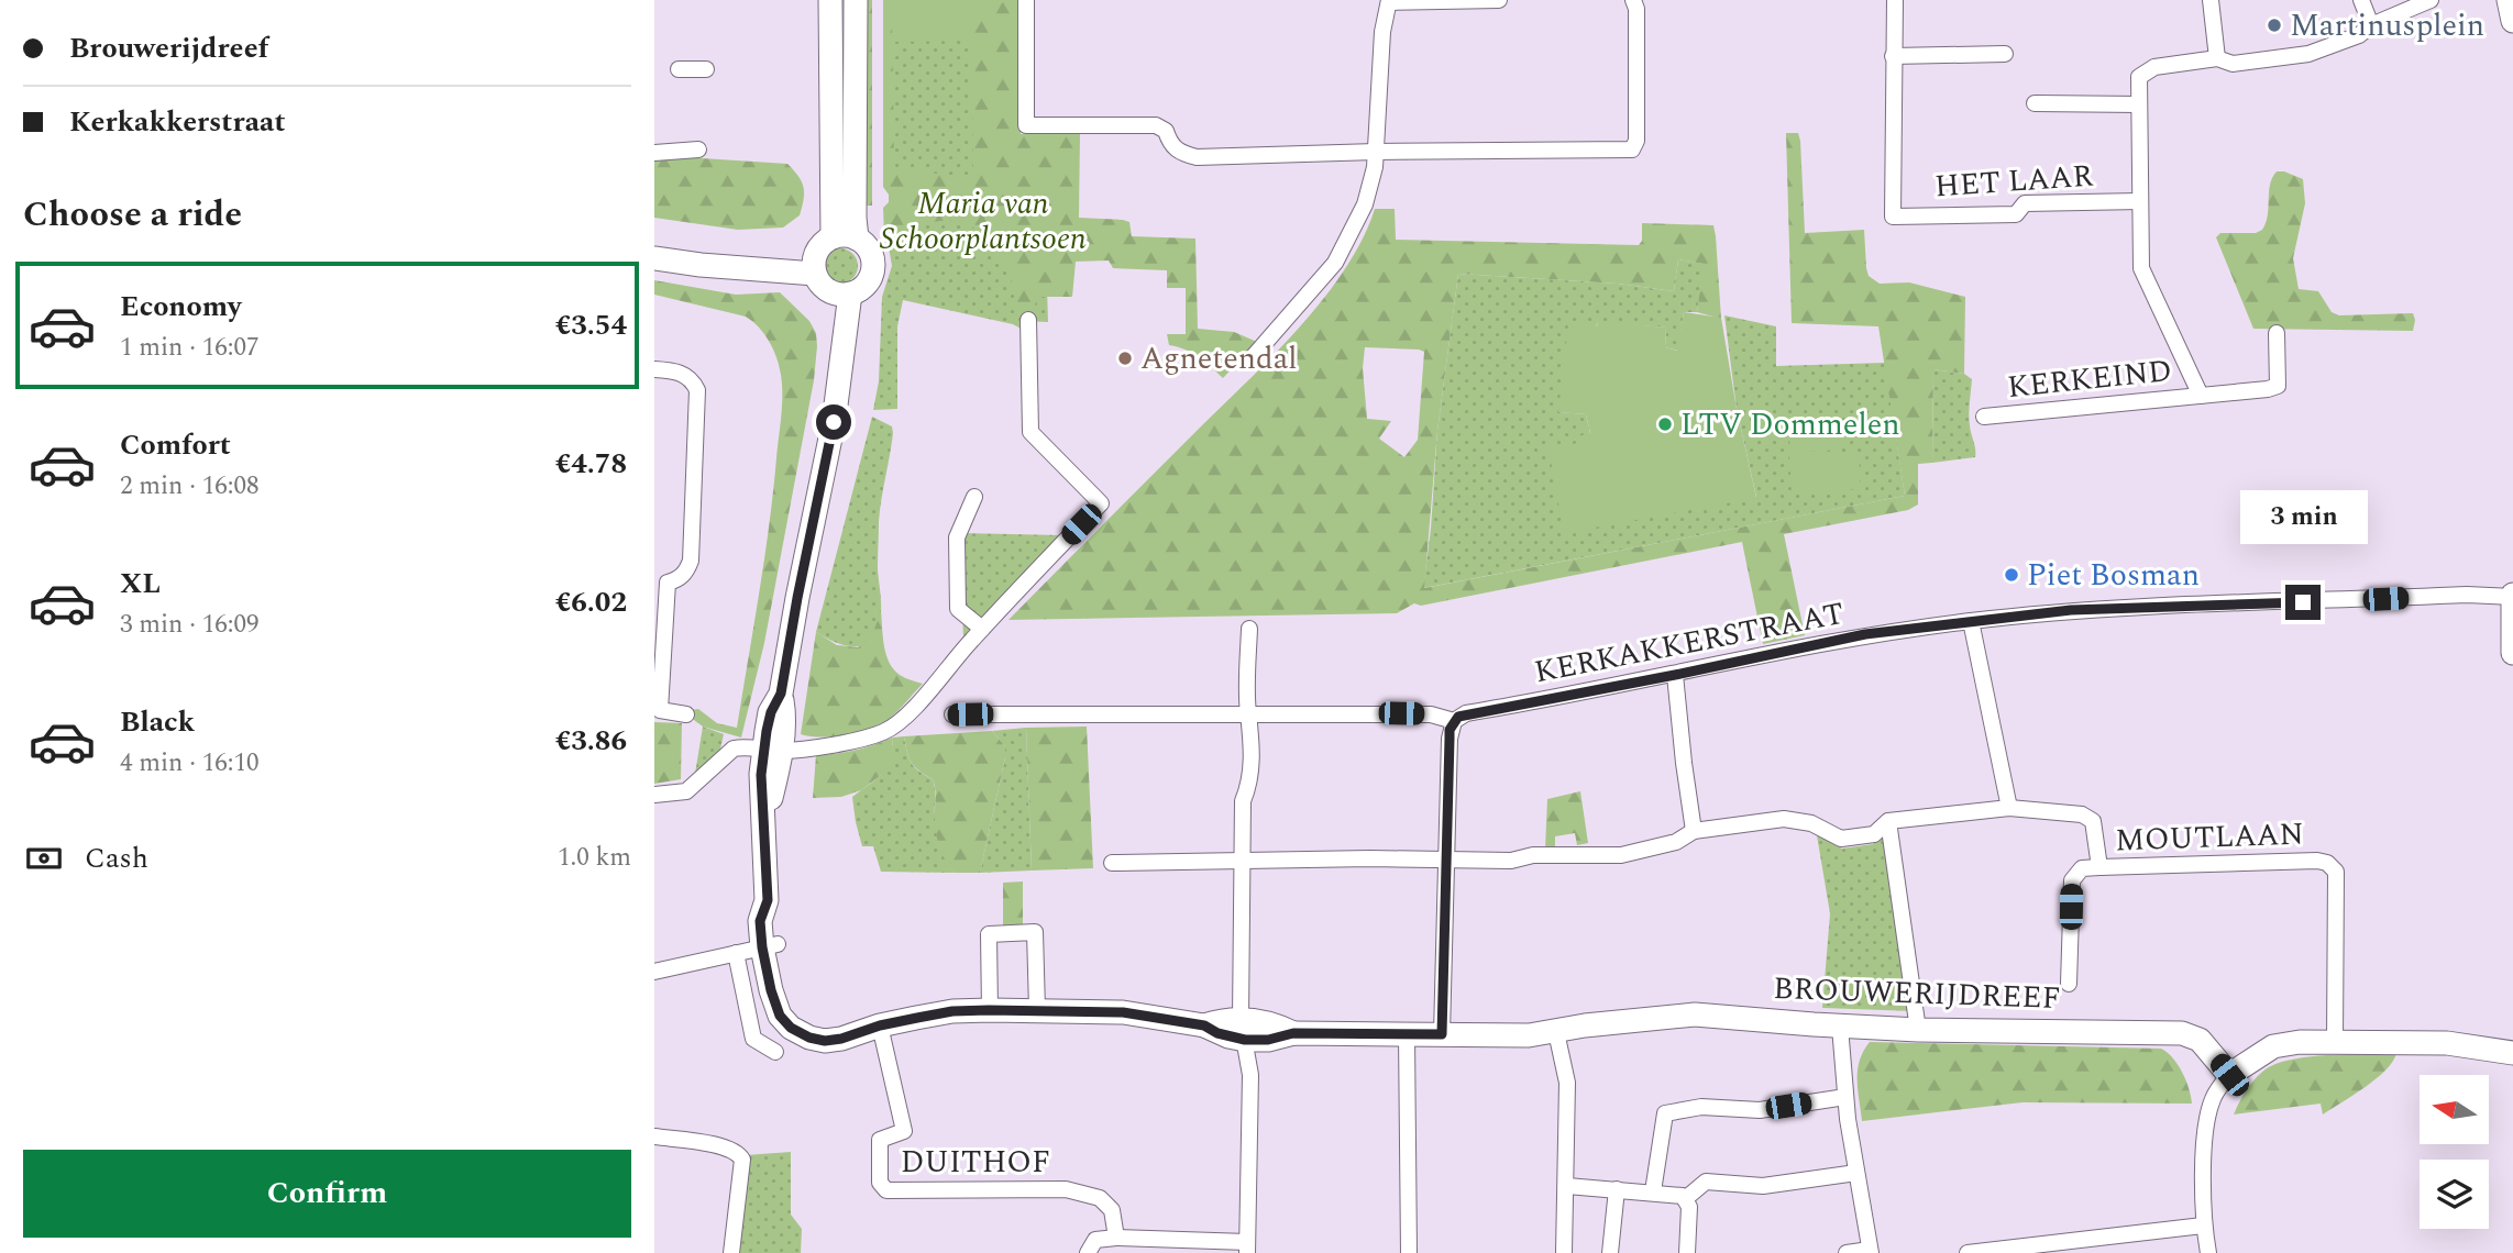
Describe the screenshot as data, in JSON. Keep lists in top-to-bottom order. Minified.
{"streets":{"street":["HET LAAR","KERKEIND","KERKAKKERSTRAAT","MOUTLAAN","BROUWERIJDREEF","DUITHOF"]},"crossings":[["HET LAAR","KERKEIND"],["BROUWERIJDREEF","DUITHOF"]],"parks":["Maria van Schoorplantsoen"],"places":["Martinusplein","Agnetendal","LTV Dommelen","Piet Bosman"],"north":"left","page":{"banner":["Brouwerijdreef","Kerkakkerstraat"],"heading":"Choose a ride","list":[{"name":"Economy","note":"1 min · 16:07","value":"€3.54"},{"name":"Comfort","note":"2 min · 16:08","value":"€4.78"},{"name":"XL","note":"3 min · 16:09","value":"€6.02"},{"name":"Black","note":"4 min · 16:10","value":"€3.86"}],"bubble":"3 min","pay":["Cash","1.0 km"],"buttons":"Confirm"}}
